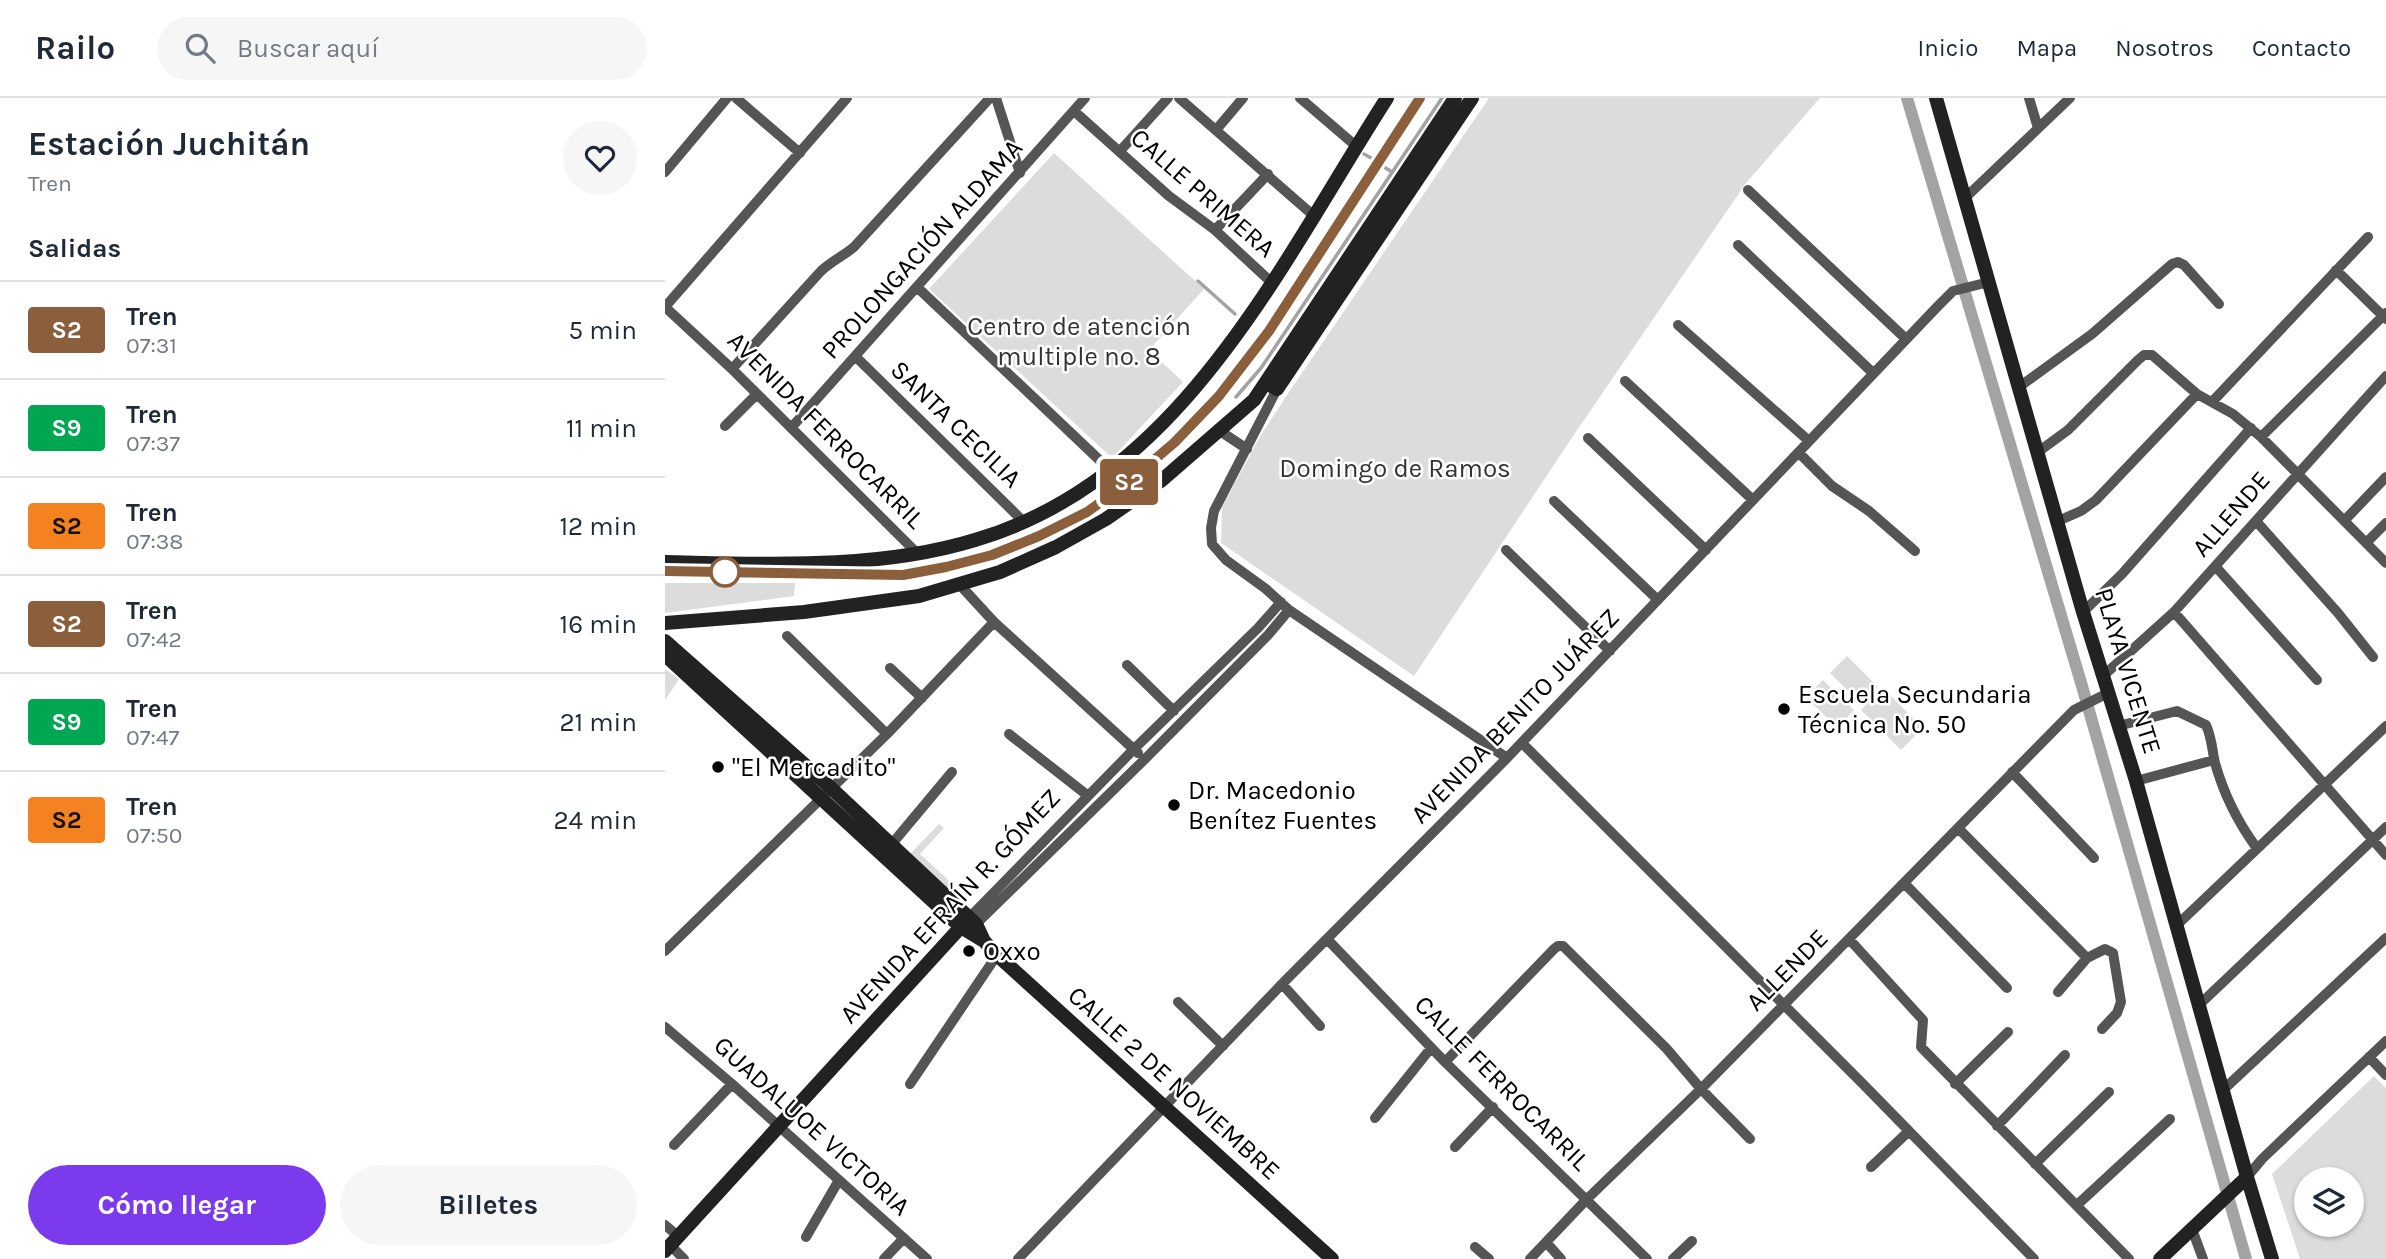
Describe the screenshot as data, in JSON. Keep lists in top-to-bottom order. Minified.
{"streets":{"street":["CALLE PRIMERA","PROLONGACIÓN ALDAMA","SANTA CECILIA","AVENIDA FERROCARRIL","ALLENDE","PLAYA VICENTE","AVENIDA BENITO JUÁREZ","AVENIDA EFRAÍN R. GÓMEZ","CALLE 2 DE NOVIEMBRE","CALLE FERROCARRIL","GUADALUOE VICTORIA"]},"crossings":[["CALLE PRIMERA","PROLONGACIÓN ALDAMA"],["CALLE PRIMERA","AVENIDA FERROCARRIL"],["PROLONGACIÓN ALDAMA","SANTA CECILIA"],["PROLONGACIÓN ALDAMA","AVENIDA FERROCARRIL"],["SANTA CECILIA","AVENIDA FERROCARRIL"],["ALLENDE","PLAYA VICENTE"],["ALLENDE","CALLE FERROCARRIL"],["PLAYA VICENTE","AVENIDA BENITO JUÁREZ"],["AVENIDA BENITO JUÁREZ","CALLE 2 DE NOVIEMBRE"],["AVENIDA BENITO JUÁREZ","CALLE FERROCARRIL"],["AVENIDA EFRAÍN R. GÓMEZ","CALLE 2 DE NOVIEMBRE"],["AVENIDA EFRAÍN R. GÓMEZ","GUADALUOE VICTORIA"]],"parks":["Centro de atención multiple no. 8","Domingo de Ramos"],"places":["Escuela Secundaria Técnica No. 50","\"El Mercadito\"","Dr. Macedonio Benítez Fuentes","Oxxo"],"page":{"header":"Railo","search":"Buscar aquí","nav":["Inicio","Mapa","Nosotros","Contacto"],"heading":[["Estación Juchitán","Tren"],"Salidas"],"on_map":"S2","list":[{"mark":"S2","name":"Tren","note":"07:31","value":"5 min"},{"mark":"S9","name":"Tren","note":"07:37","value":"11 min"},{"mark":"S2","name":"Tren","note":"07:38","value":"12 min"},{"mark":"S2","name":"Tren","note":"07:42","value":"16 min"},{"mark":"S9","name":"Tren","note":"07:47","value":"21 min"},{"mark":"S2","name":"Tren","note":"07:50","value":"24 min"}],"buttons":["Cómo llegar","Billetes"]}}
